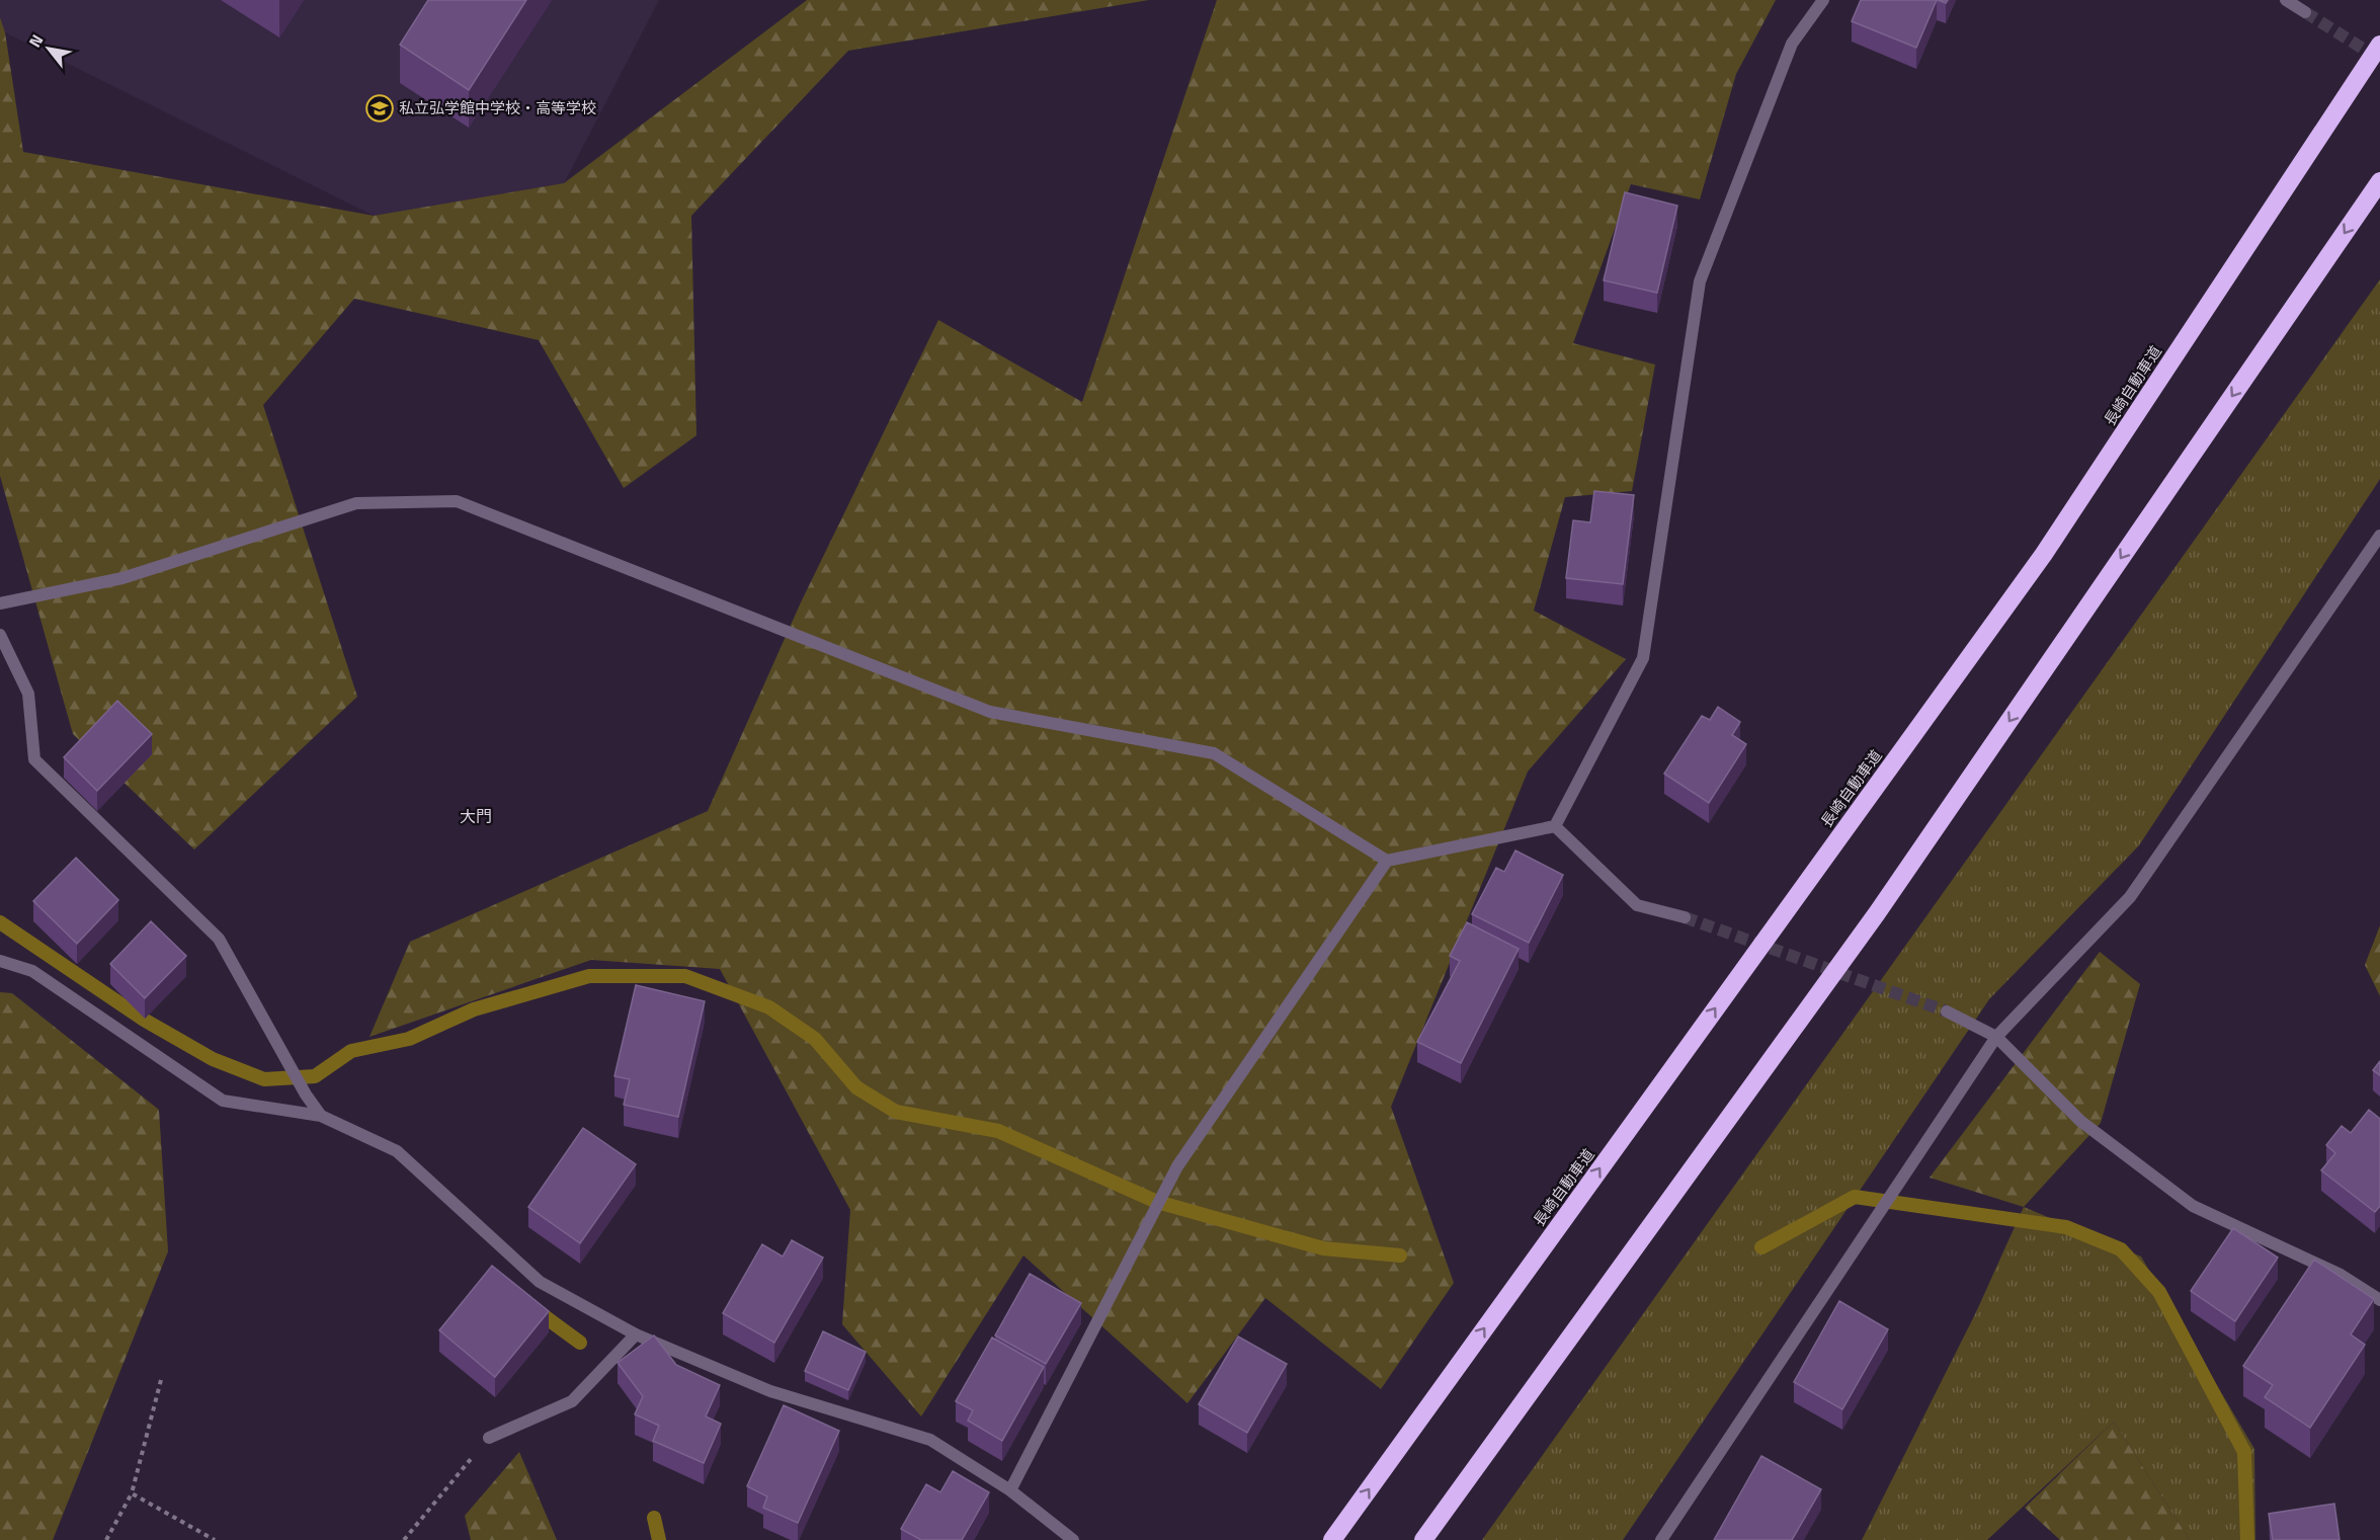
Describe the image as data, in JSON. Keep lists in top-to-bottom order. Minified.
{"streets":{"highway":["長崎自動車道"]},"districts":["大門"],"places":{"school or university":["私立弘学館中学校・高等学校"]},"north":"top left"}
